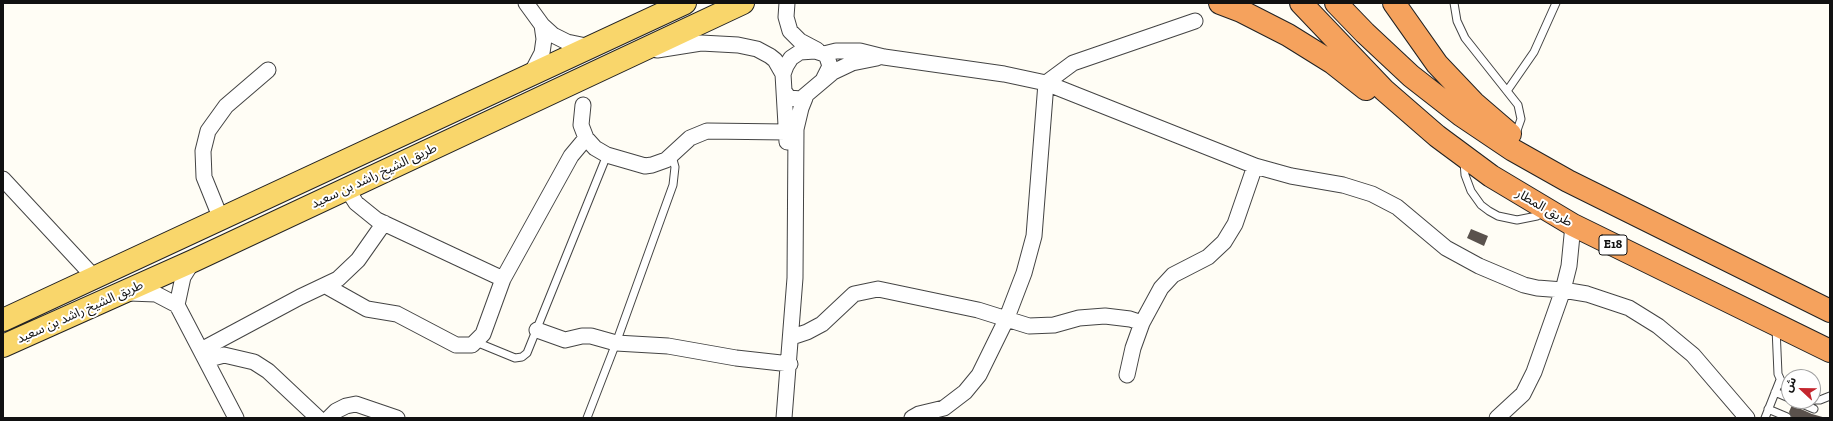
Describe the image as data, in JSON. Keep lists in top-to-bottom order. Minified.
{"streets":{"highway":["طريق المطار","E18"],"main road":["طريق الشيخ راشد بن سعيد"]},"north":"left"}
